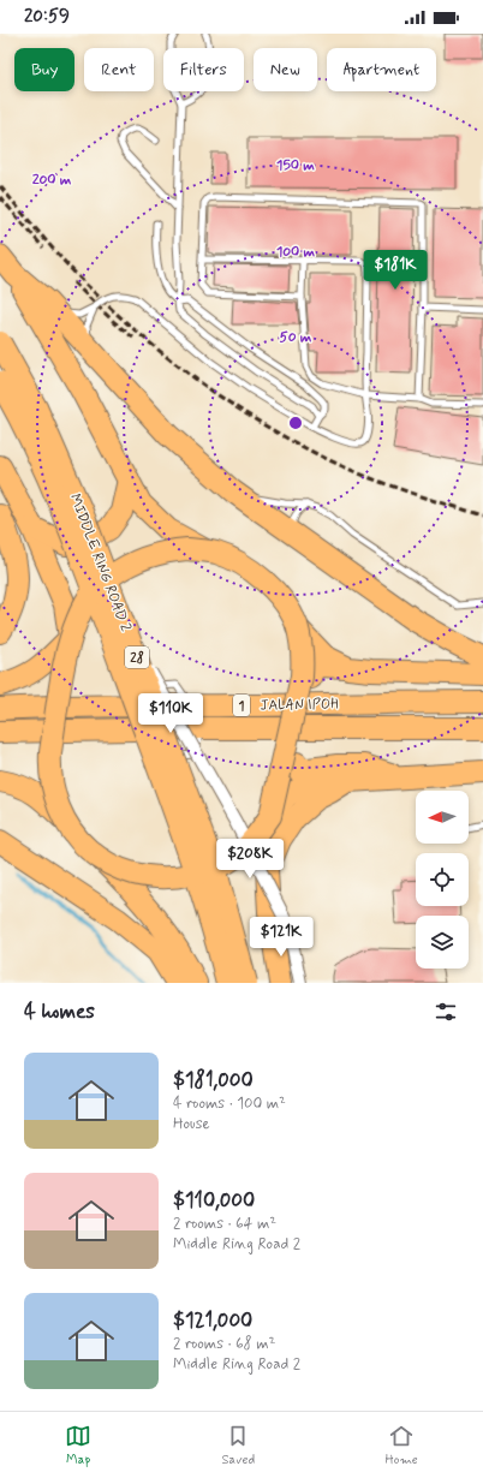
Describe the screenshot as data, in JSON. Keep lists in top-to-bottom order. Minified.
{"streets":{"highway":["MIDDLE RING ROAD 2","28","JALAN IPOH","1"]},"north":"left","page":{"status":"20:59","chip":["Buy","Rent","Filters","New","Apartment"],"price":["$181K","$110K","$208K","$121K"],"heading":"4 homes","list":[{"name":"$181,000","note":"4 rooms · 100 m² · House"},{"name":"$110,000","note":"2 rooms · 64 m² · Middle Ring Road 2"},{"name":"$121,000","note":"2 rooms · 68 m² · Middle Ring Road 2"}],"tabs":["Map","Saved","Home"]},"rings":["150 m","200 m","100 m","50 m"]}
